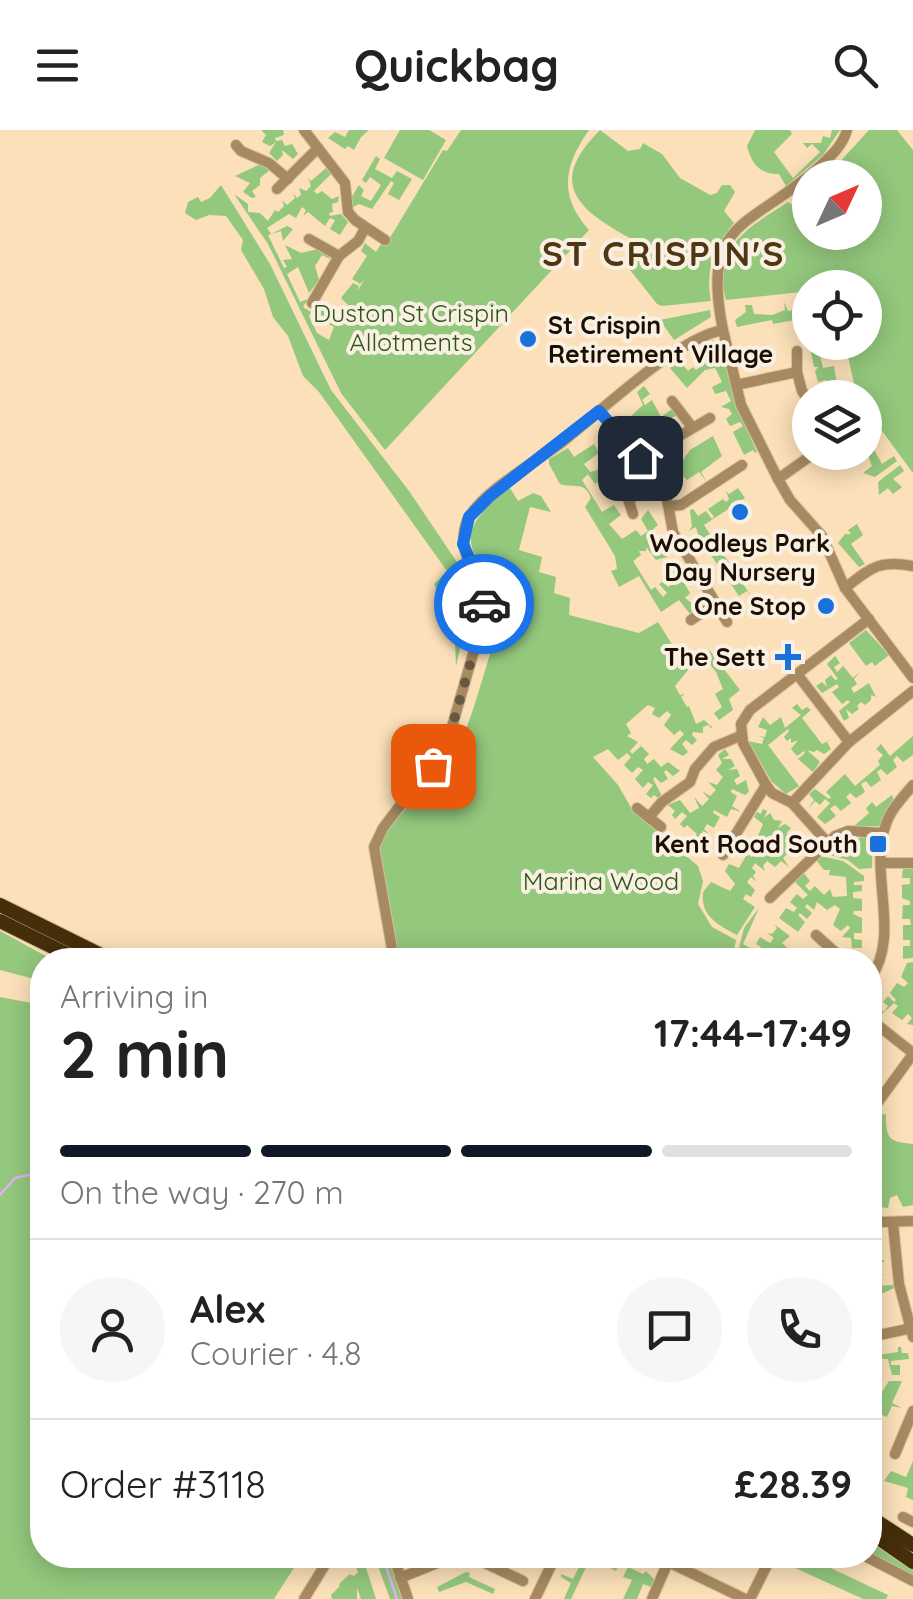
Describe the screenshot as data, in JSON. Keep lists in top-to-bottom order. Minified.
{"districts":["ST CRISPIN'S"],"parks":["Duston St Crispin Allotments","Marina Wood"],"places":{"other":["St Crispin Retirement Village","Woodleys Park Day Nursery","One Stop"],"health":["The Sett"],"transit":["Kent Road South"]},"north":"top right","page":{"header":"Quickbag","heading":["2 min","Arriving in","17:44–17:49"],"panel":["Alex","Courier · 4.8","Order #3118","£28.39"],"bar":"On the way · 270 m"}}
